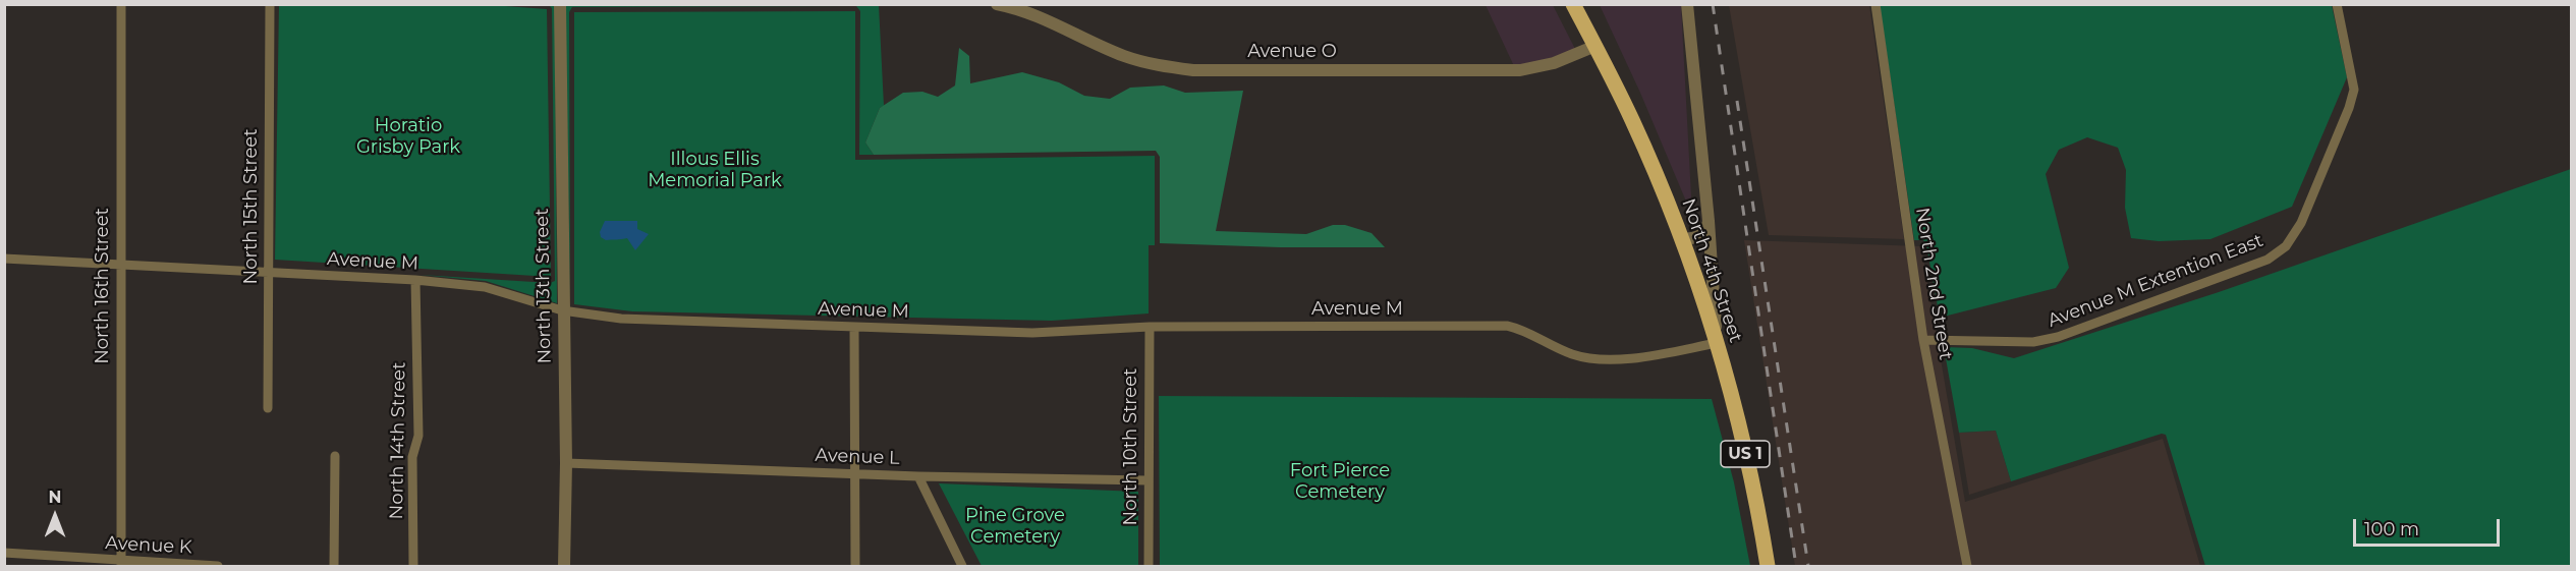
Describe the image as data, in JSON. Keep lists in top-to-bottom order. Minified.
{"streets":{"main road":["North 4th Street","US 1"],"street":["Avenue O","North 15th Street","Avenue M","Avenue M Extention East","North 2nd Street","North 16th Street","North 13th Street","North 14th Street","North 10th Street","Avenue L","Avenue K"]},"crossings":[["Avenue O","North 4th Street"],["North 15th Street","Avenue M"],["Avenue M","North 4th Street"],["Avenue M","North 16th Street"],["Avenue M","North 13th Street"],["Avenue M","North 14th Street"],["Avenue M","North 10th Street"],["Avenue M Extention East","North 2nd Street"],["North 16th Street","Avenue K"],["North 13th Street","Avenue L"],["North 10th Street","Avenue L"]],"parks":["Horatio Grisby Park","Illous Ellis Memorial Park","Fort Pierce Cemetery","Pine Grove Cemetery"],"scale_bar":"100 m","north":"top"}
